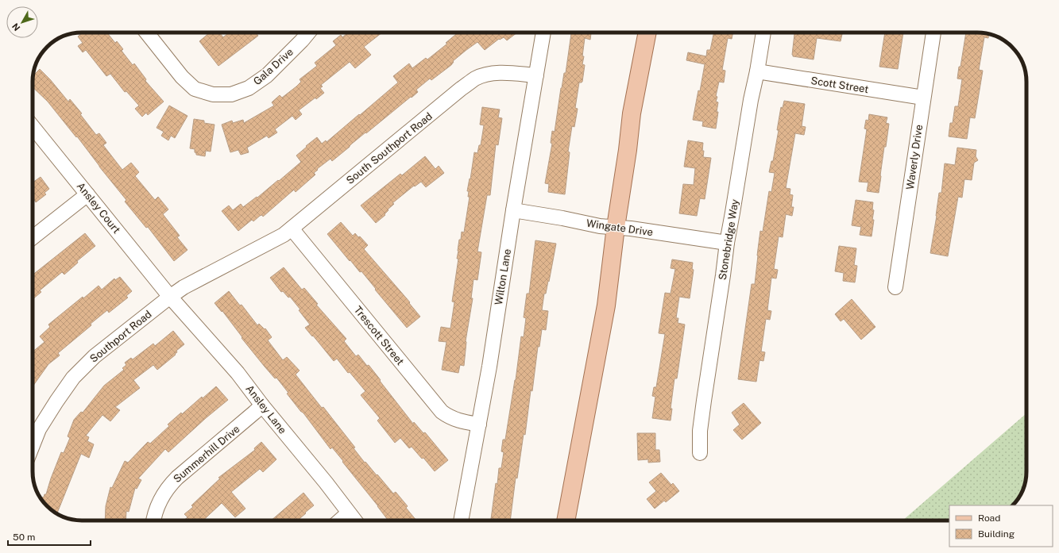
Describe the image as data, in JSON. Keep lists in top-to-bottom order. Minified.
{"streets":{"street":["Gala Drive","Scott Street","South Southport Road","Waverly Drive","Ansley Court","Wingate Drive","Stonebridge Way","Wilton Lane","Trescott Street","Southport Road","Ansley Lane","Summerhill Drive"]},"crossings":[["Scott Street","Waverly Drive"],["Scott Street","Stonebridge Way"],["South Southport Road","Wilton Lane"],["South Southport Road","Trescott Street"],["South Southport Road","Southport Road"],["Ansley Court","Southport Road"],["Ansley Court","Ansley Lane"],["Wingate Drive","Stonebridge Way"],["Wingate Drive","Wilton Lane"],["Wilton Lane","Trescott Street"],["Southport Road","Ansley Lane"],["Ansley Lane","Summerhill Drive"]],"legend":["Road","Building"],"scale_bar":"50 m","north":"bottom left"}
